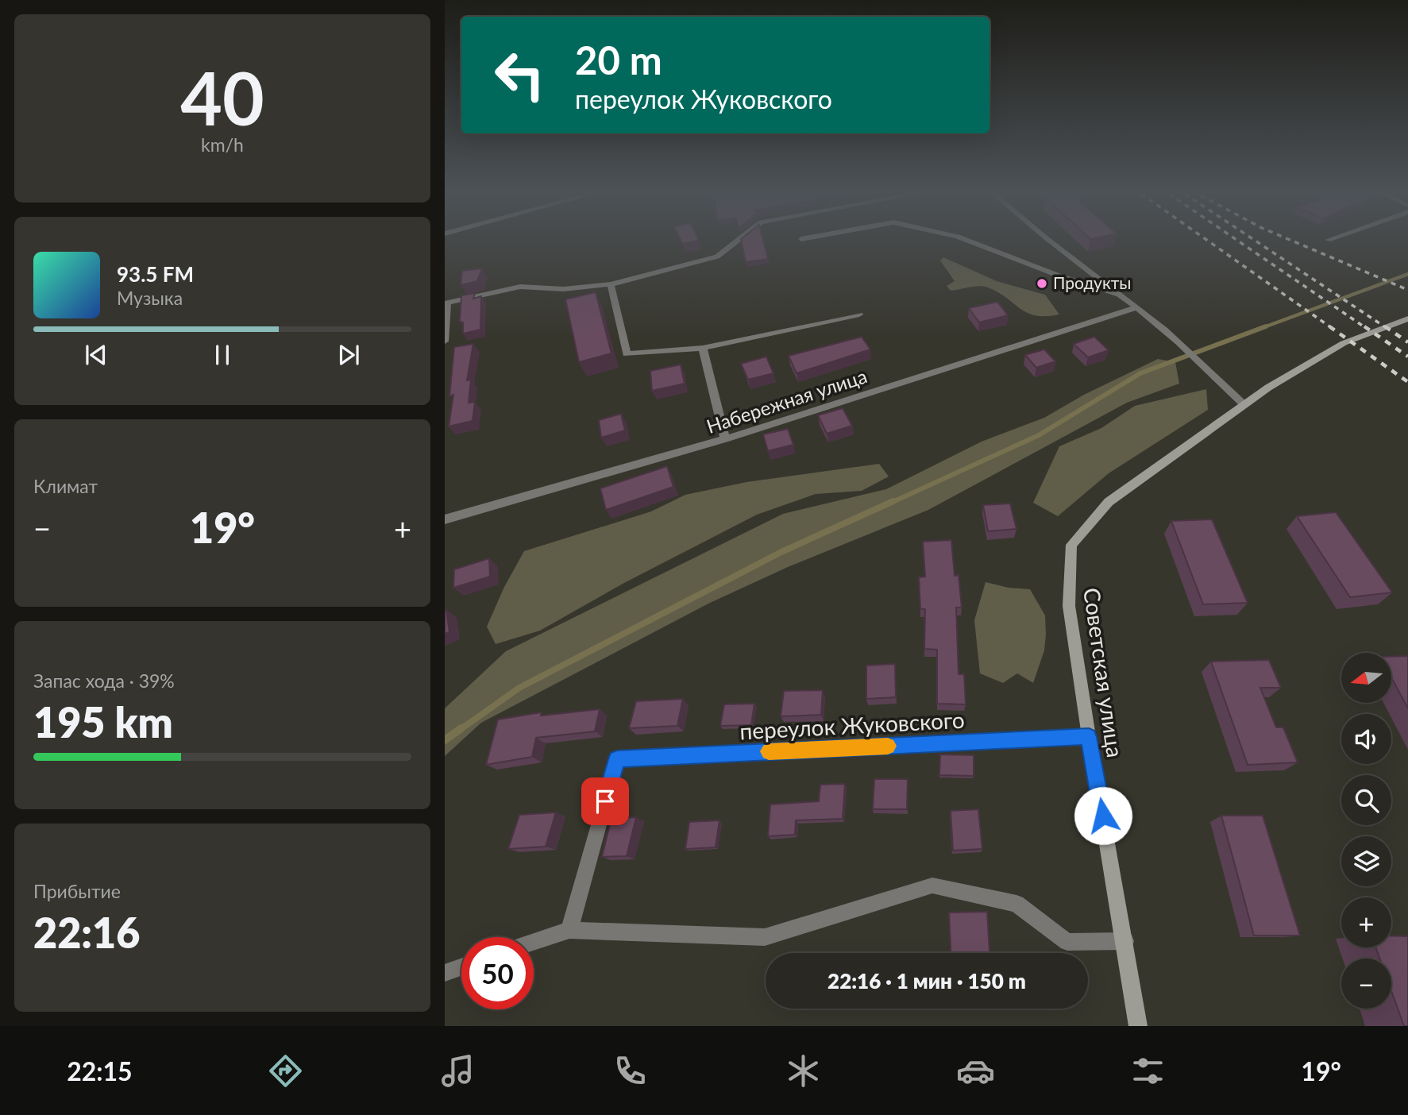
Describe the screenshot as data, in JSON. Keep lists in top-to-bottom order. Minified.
{"streets":{"main road":["Советская улица"],"street":["Набережная улица","переулок Жуковского"]},"crossings":[["Советская улица","переулок Жуковского"]],"places":["Продукты"],"north":"left","page":{"tile":[["40","km/h"],"Климат",["Запас хода · 39%","195 km"],["Прибытие","22:16"]],"turn":["20 m","переулок Жуковского"],"song":["93.5 FM","Музыка"],"heat":["−","19°","+"],"map_buttons":["+","−"],"limit":"50","trip":"22:16 · 1 мин · 150 m","tabs":["22:15","19°"]}}
